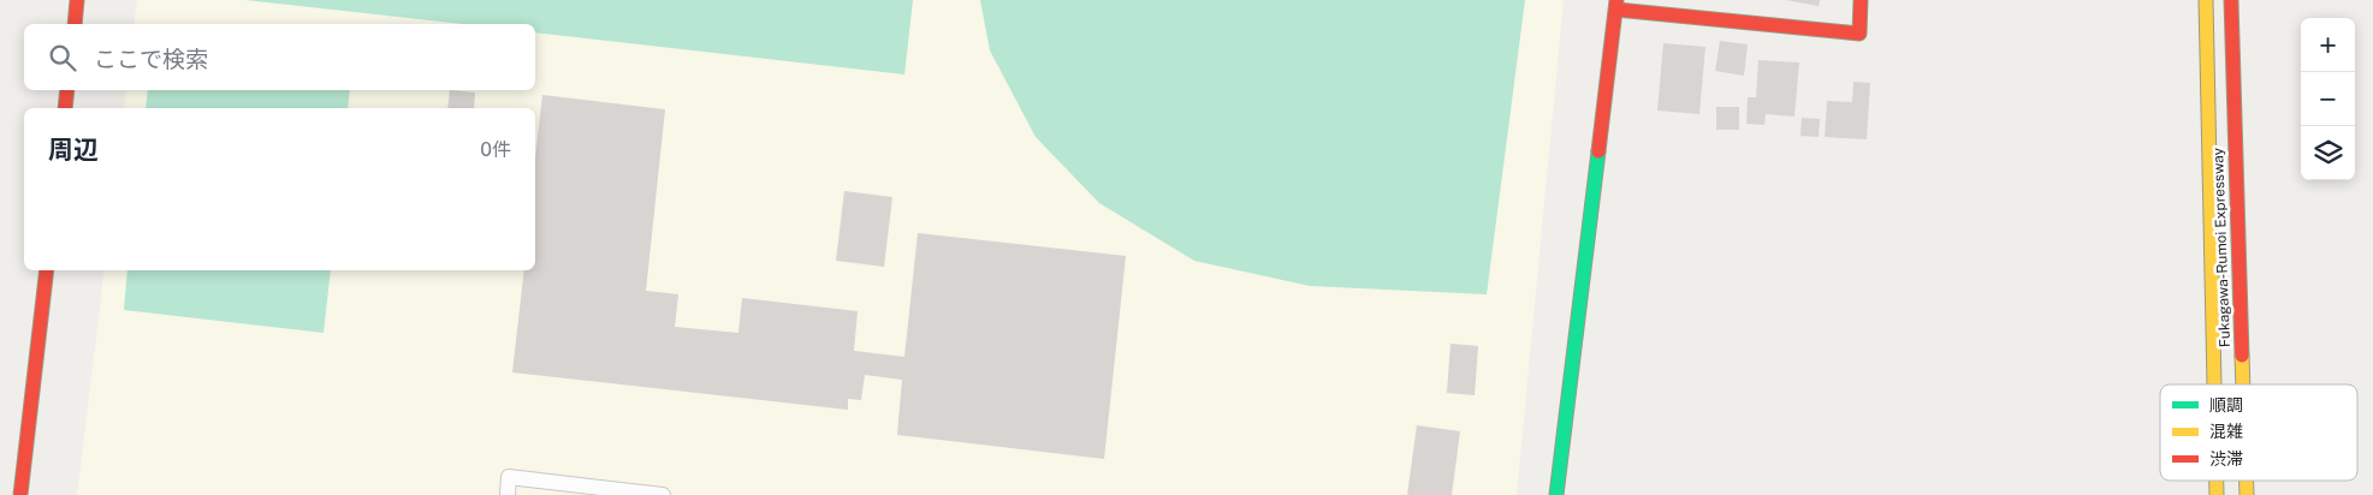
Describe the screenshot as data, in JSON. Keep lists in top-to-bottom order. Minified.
{"streets":{"main road":["Fukagawa-Rumoi Expressway"]},"legend":["順調","混雑","渋滞"],"page":{"map_buttons":["+","−"],"search":"ここで検索","heading":["周辺","0件"]}}
